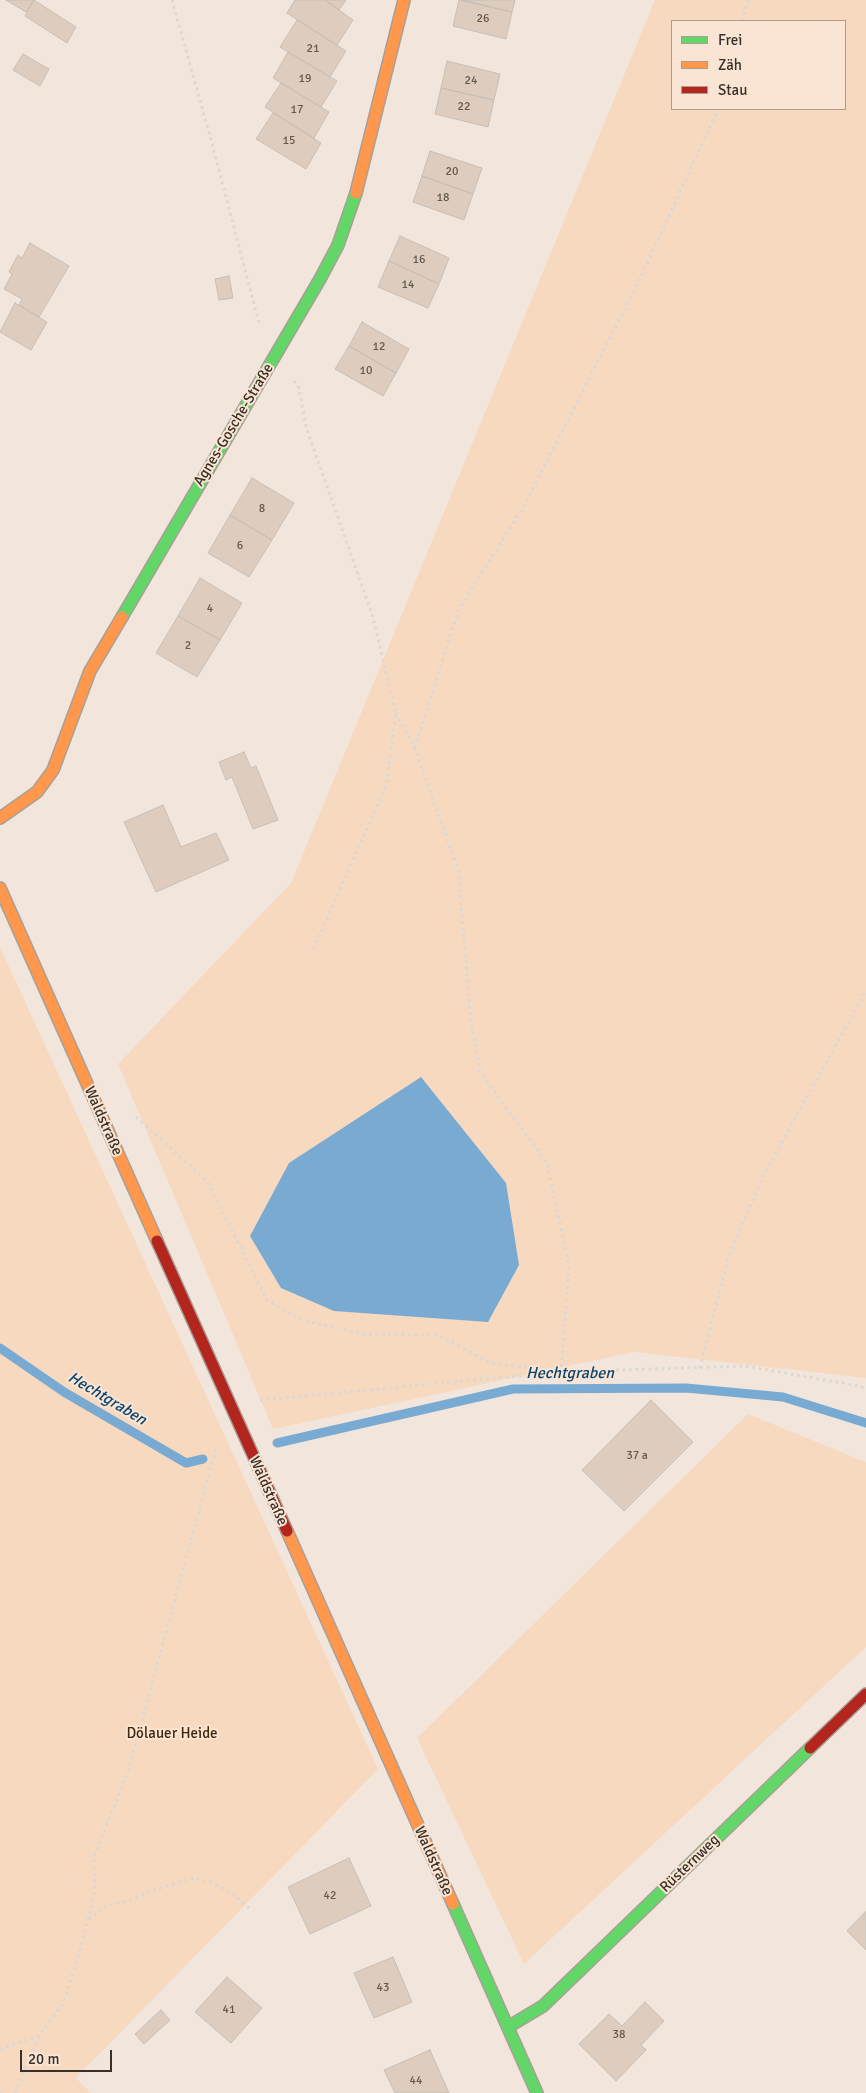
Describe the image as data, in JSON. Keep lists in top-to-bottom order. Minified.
{"streets":{"street":["Agnes-Gosche-Straße","Waldstraße","Rüsternweg"]},"crossings":[["Waldstraße","Rüsternweg"]],"water":["Hechtgraben"],"parks":["Dölauer Heide"],"house_numbers":["26","21","19","24","22","17","15","20","18","16","14","12","10","8","6","4","2","37 a","42","43","41","38","44"],"legend":["Frei","Zäh","Stau"],"scale_bar":"20 m"}
